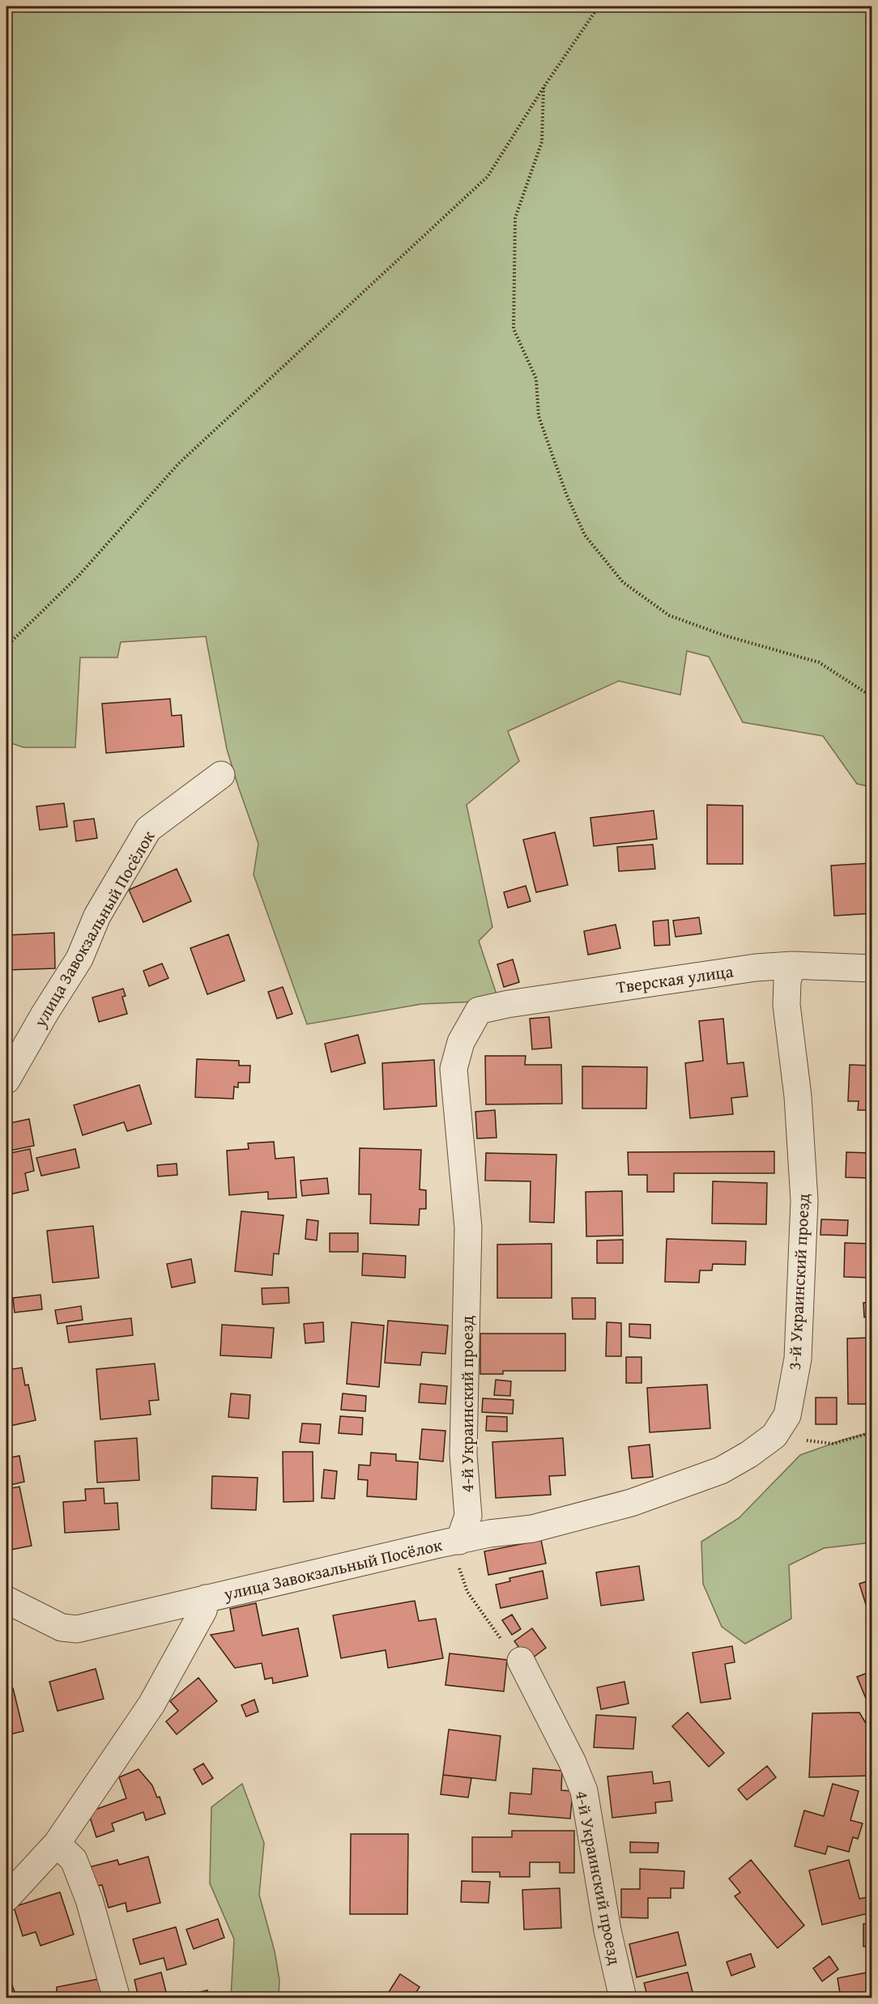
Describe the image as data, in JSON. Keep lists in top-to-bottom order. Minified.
{"streets":{"street":["улица Завокзальный Посёлок","Тверская улица","3-й Украинский проезд","4-й Украинский проезд"]},"crossings":[["улица Завокзальный Посёлок","3-й Украинский проезд"],["улица Завокзальный Посёлок","4-й Украинский проезд"],["Тверская улица","3-й Украинский проезд"],["Тверская улица","4-й Украинский проезд"],["3-й Украинский проезд","4-й Украинский проезд"]]}
